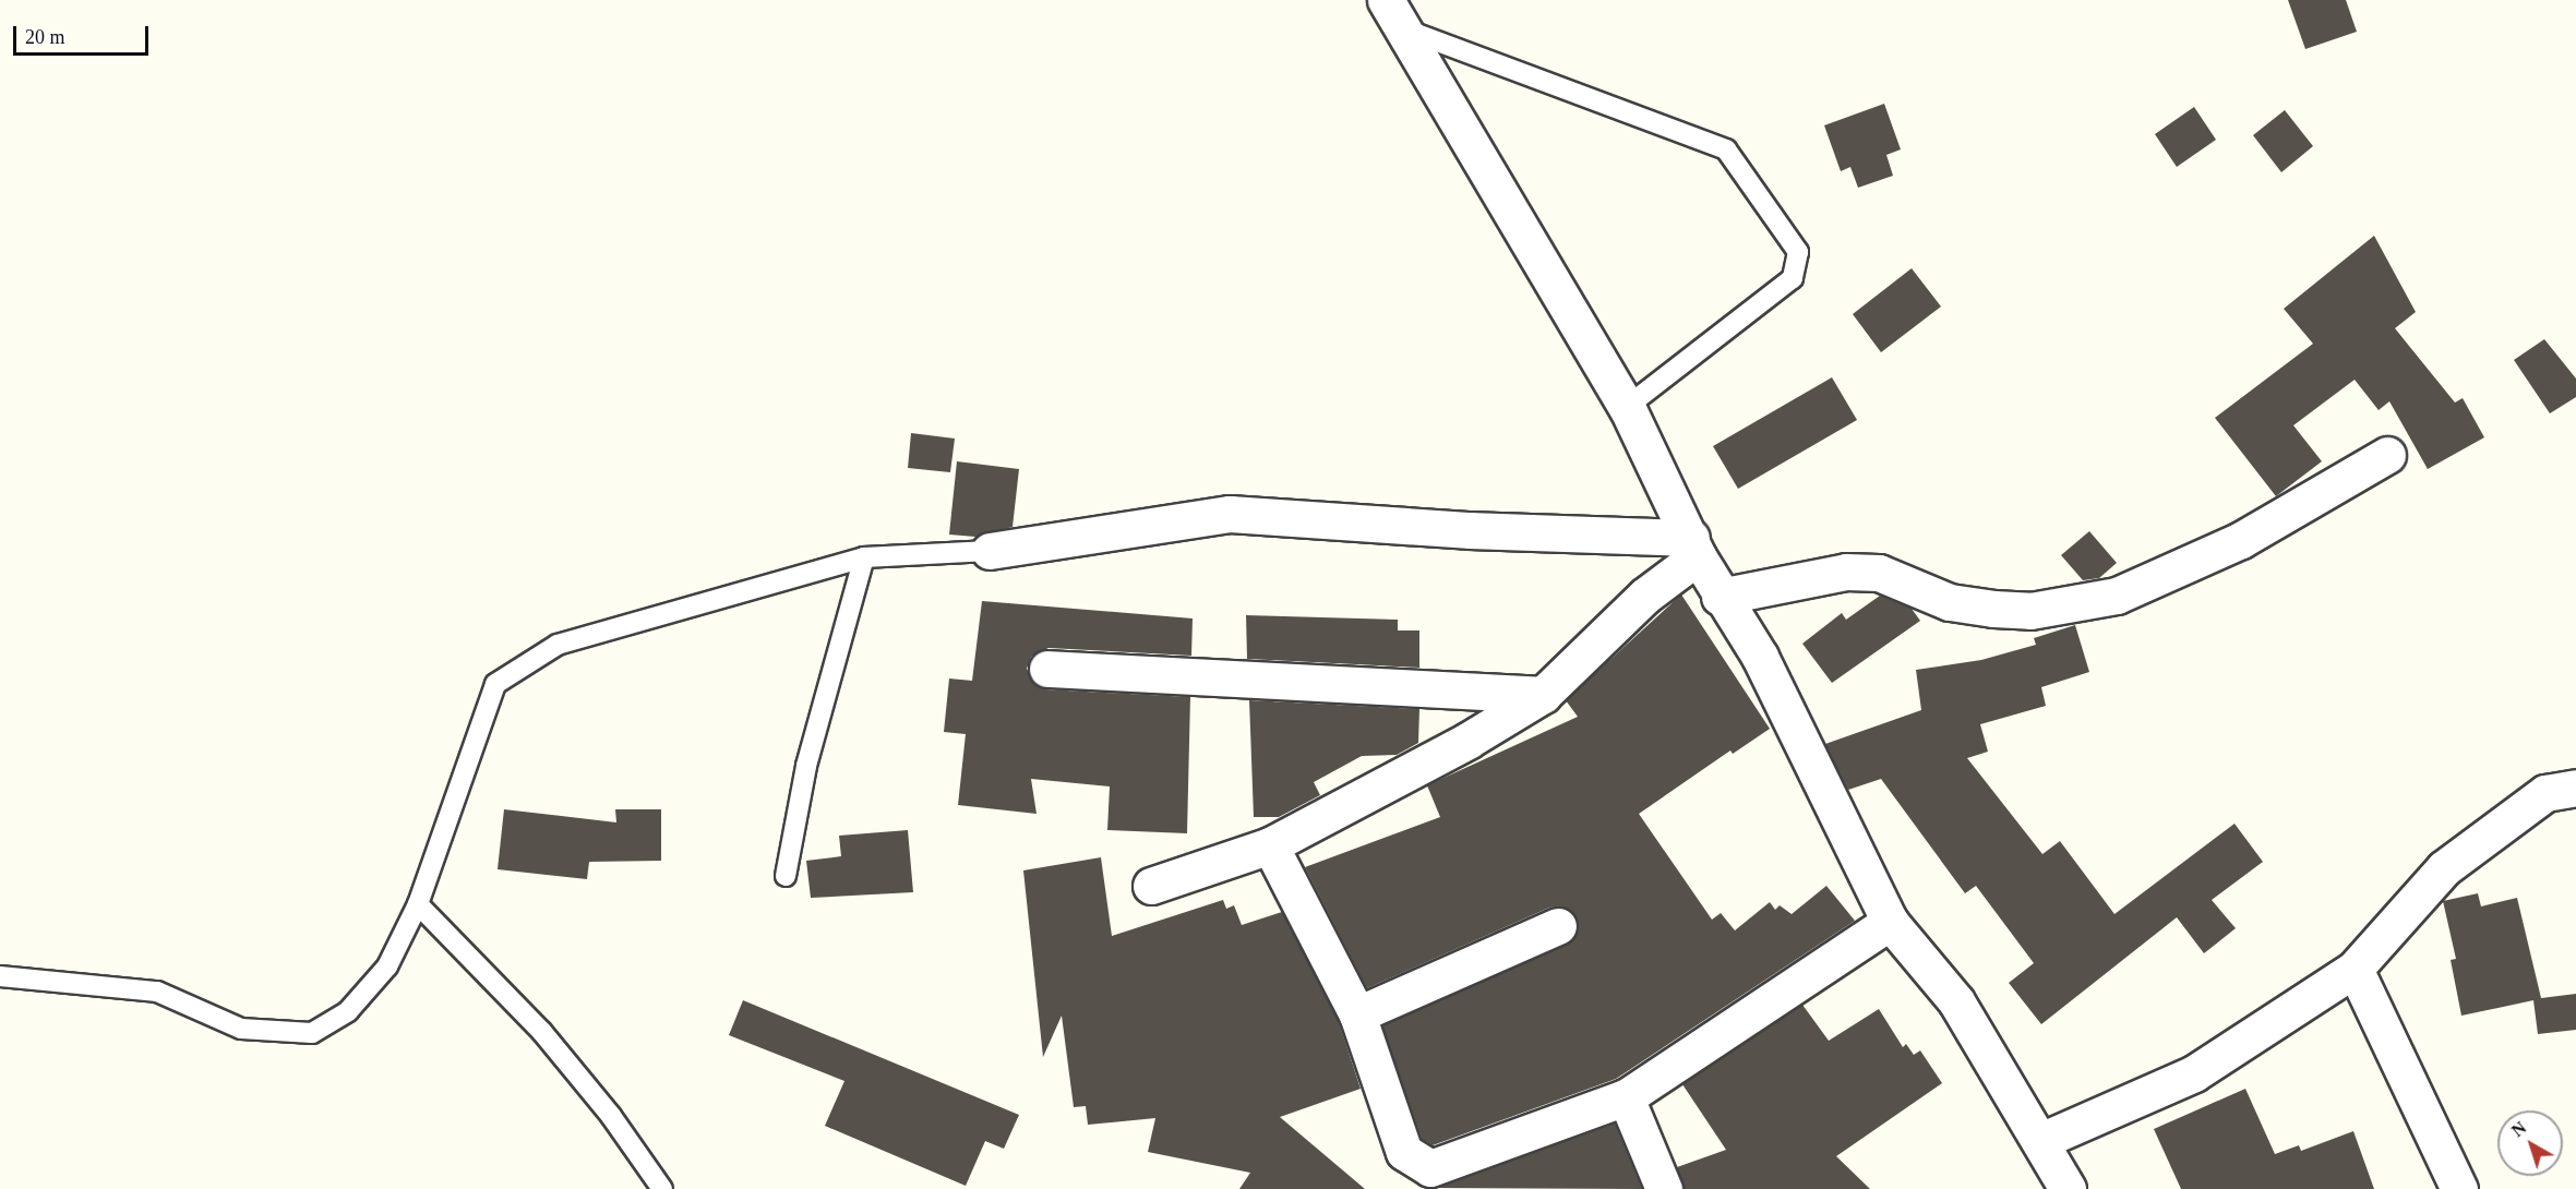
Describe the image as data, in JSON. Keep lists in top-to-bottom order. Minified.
{"scale_bar":"20 m","north":"top left"}
